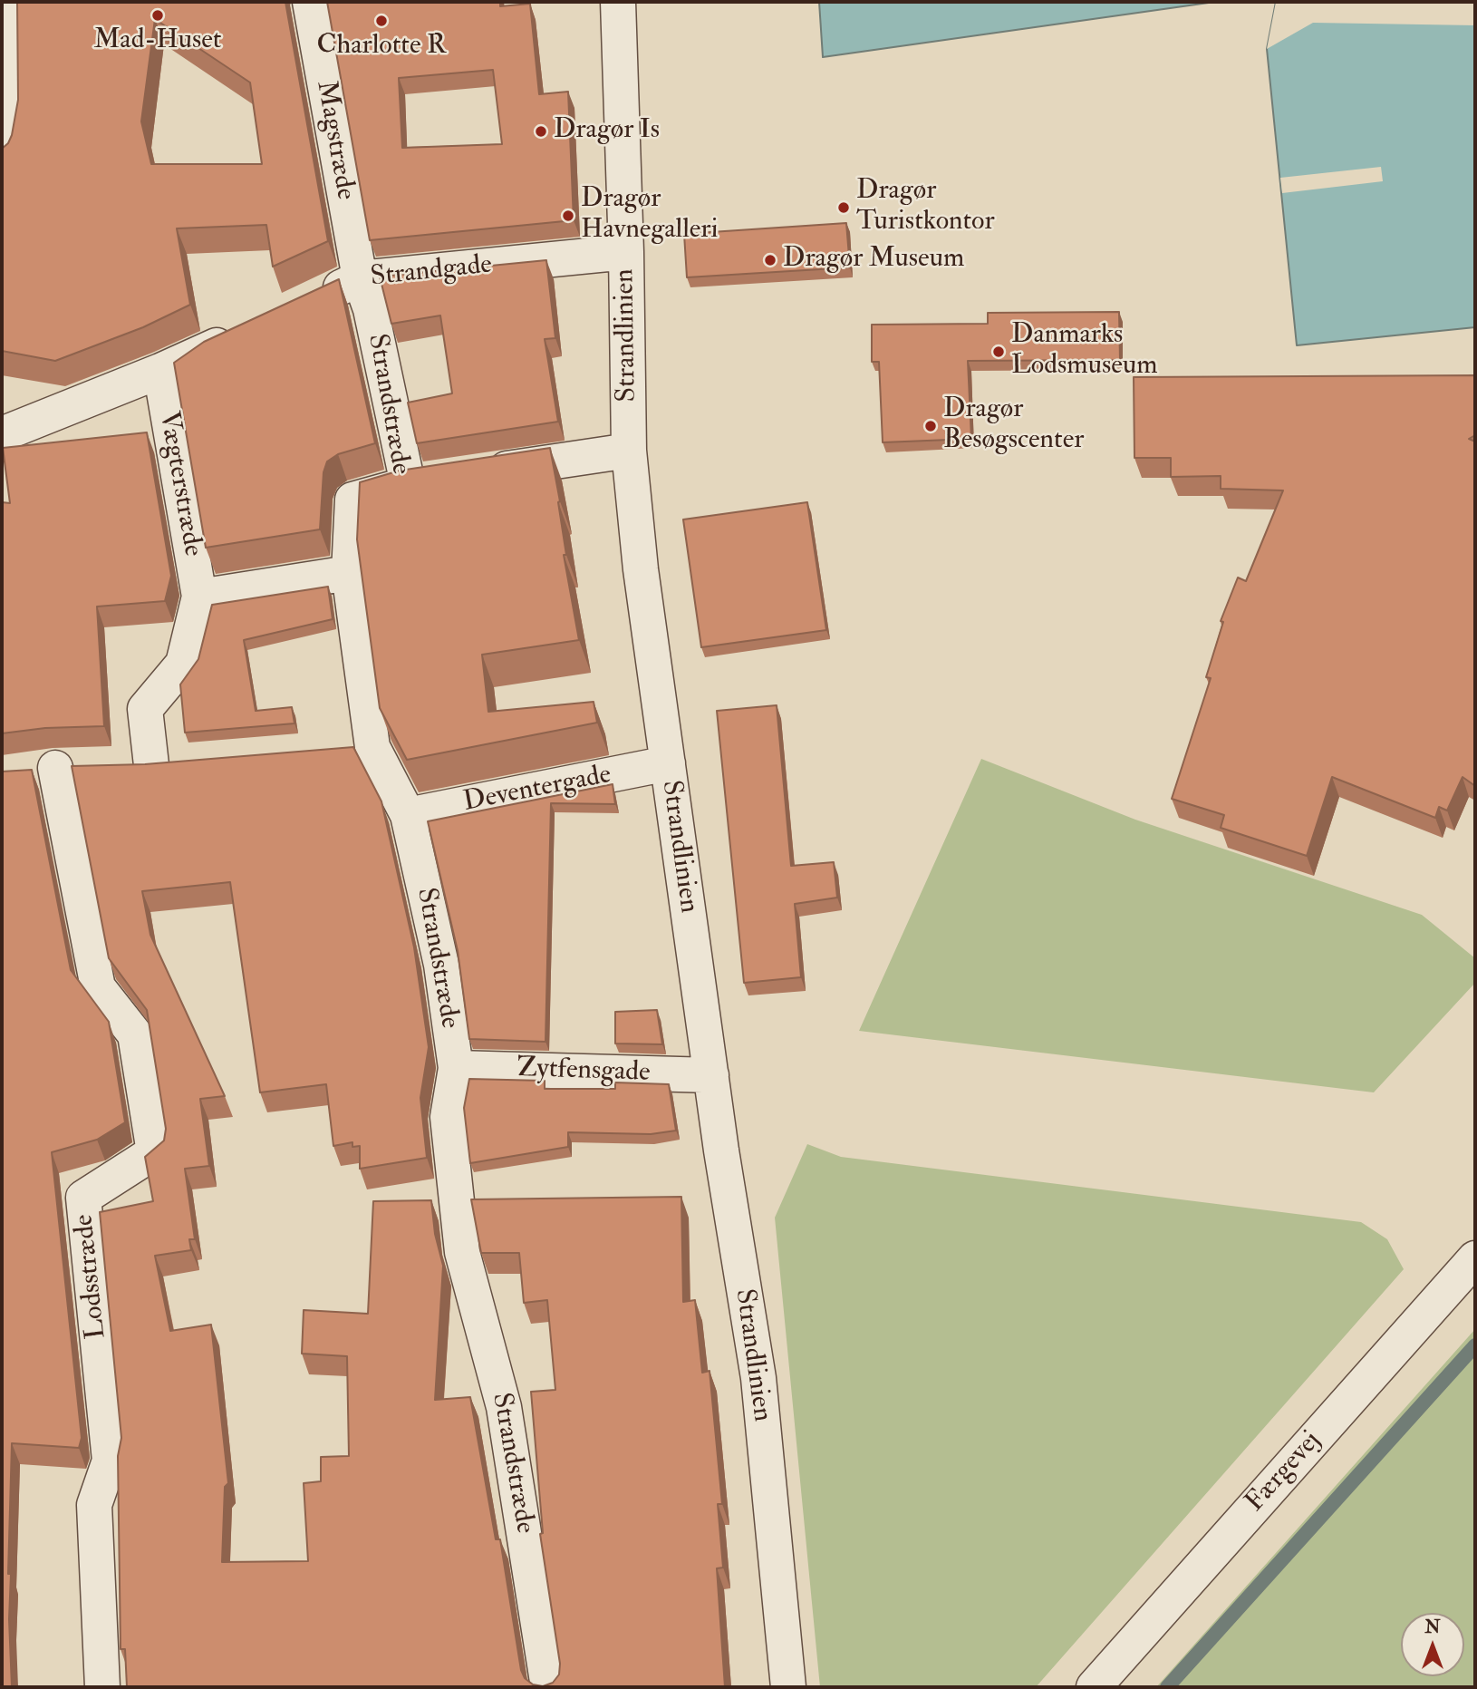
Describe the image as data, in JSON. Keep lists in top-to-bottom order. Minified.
{"streets":{"street":["Magstræde","Strandgade","Strandlinien","Strandstræde","Vægterstræde","Deventergade","Zytfensgade","Lodsstræde","Færgevej"]},"crossings":[["Magstræde","Strandgade"],["Magstræde","Strandstræde"],["Strandgade","Strandlinien"],["Strandgade","Strandstræde"],["Strandlinien","Deventergade"],["Strandlinien","Zytfensgade"],["Strandstræde","Deventergade"],["Strandstræde","Zytfensgade"]],"places":["Mad-Huset","Charlotte R","Dragør Is","Dragør Turistkontor","Dragør Havnegalleri","Dragør Museum","Danmarks Lodsmuseum","Dragør Besøgscenter"],"north":"top"}
